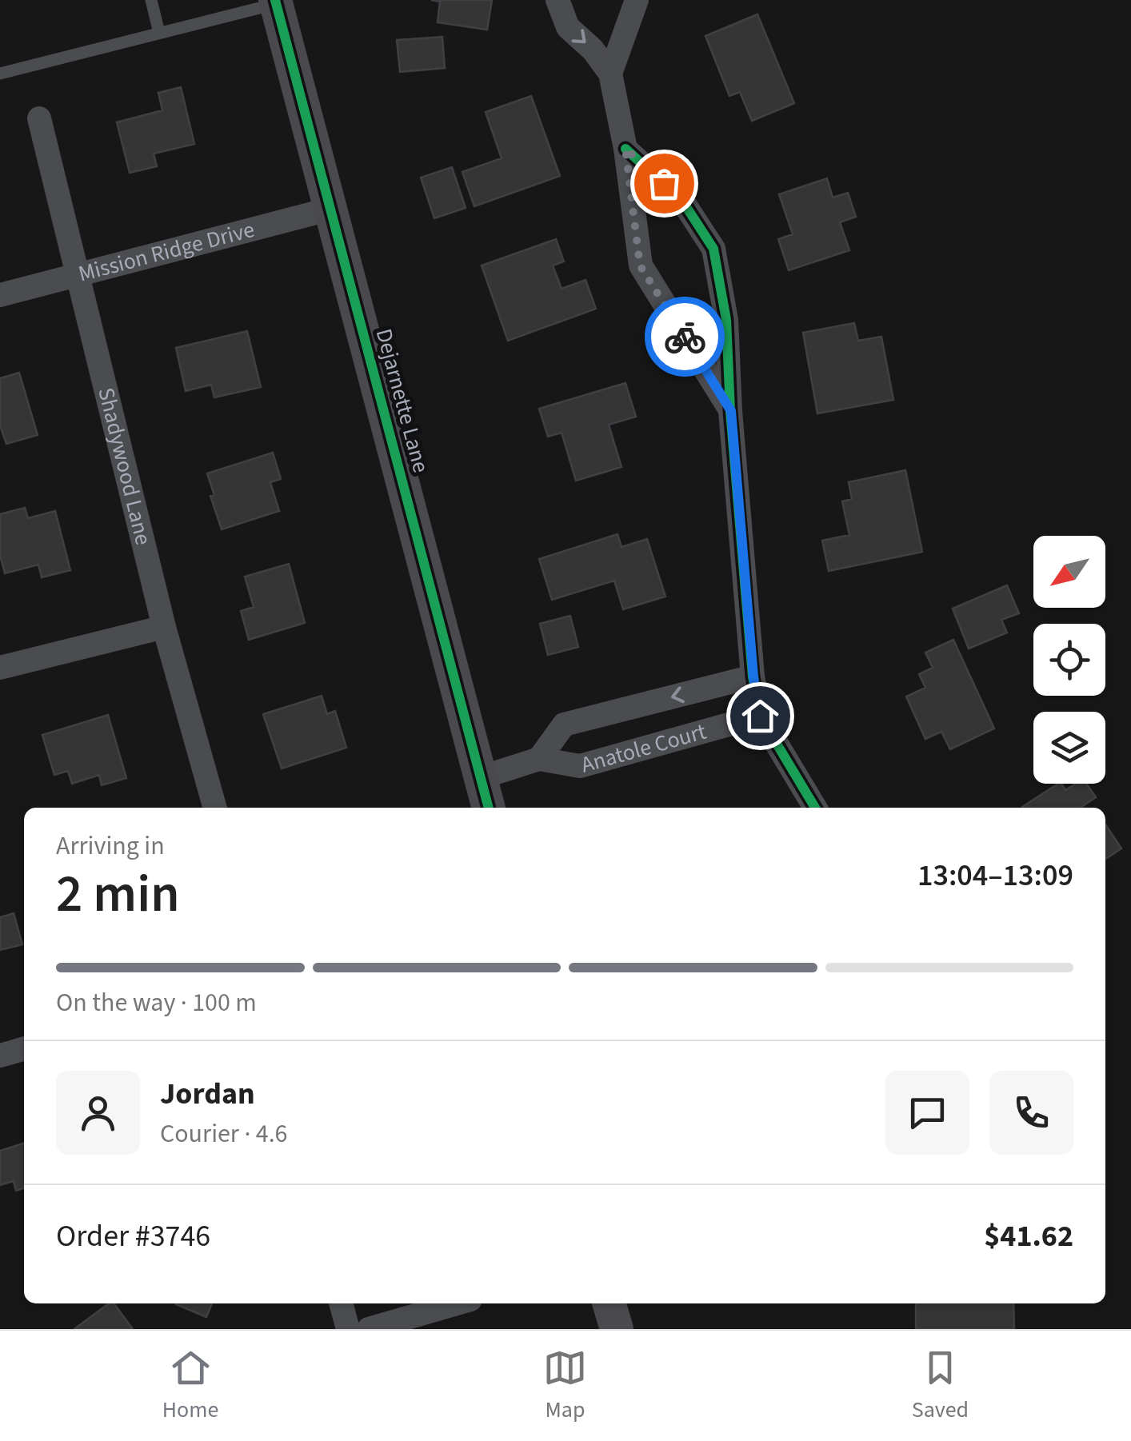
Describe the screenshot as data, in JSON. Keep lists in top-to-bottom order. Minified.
{"streets":{"main road":["Dejarnette Lane"],"street":["Mission Ridge Drive","Shadywood Lane","Anatole Court"]},"crossings":[["Mission Ridge Drive","Dejarnette Lane"],["Mission Ridge Drive","Shadywood Lane"],["Dejarnette Lane","Anatole Court"]],"north":"bottom left","page":{"heading":["2 min","Arriving in","13:04–13:09"],"panel":["Jordan","Courier · 4.6","Order #3746","$41.62"],"bar":"On the way · 100 m","tabs":["Home","Map","Saved"]}}
